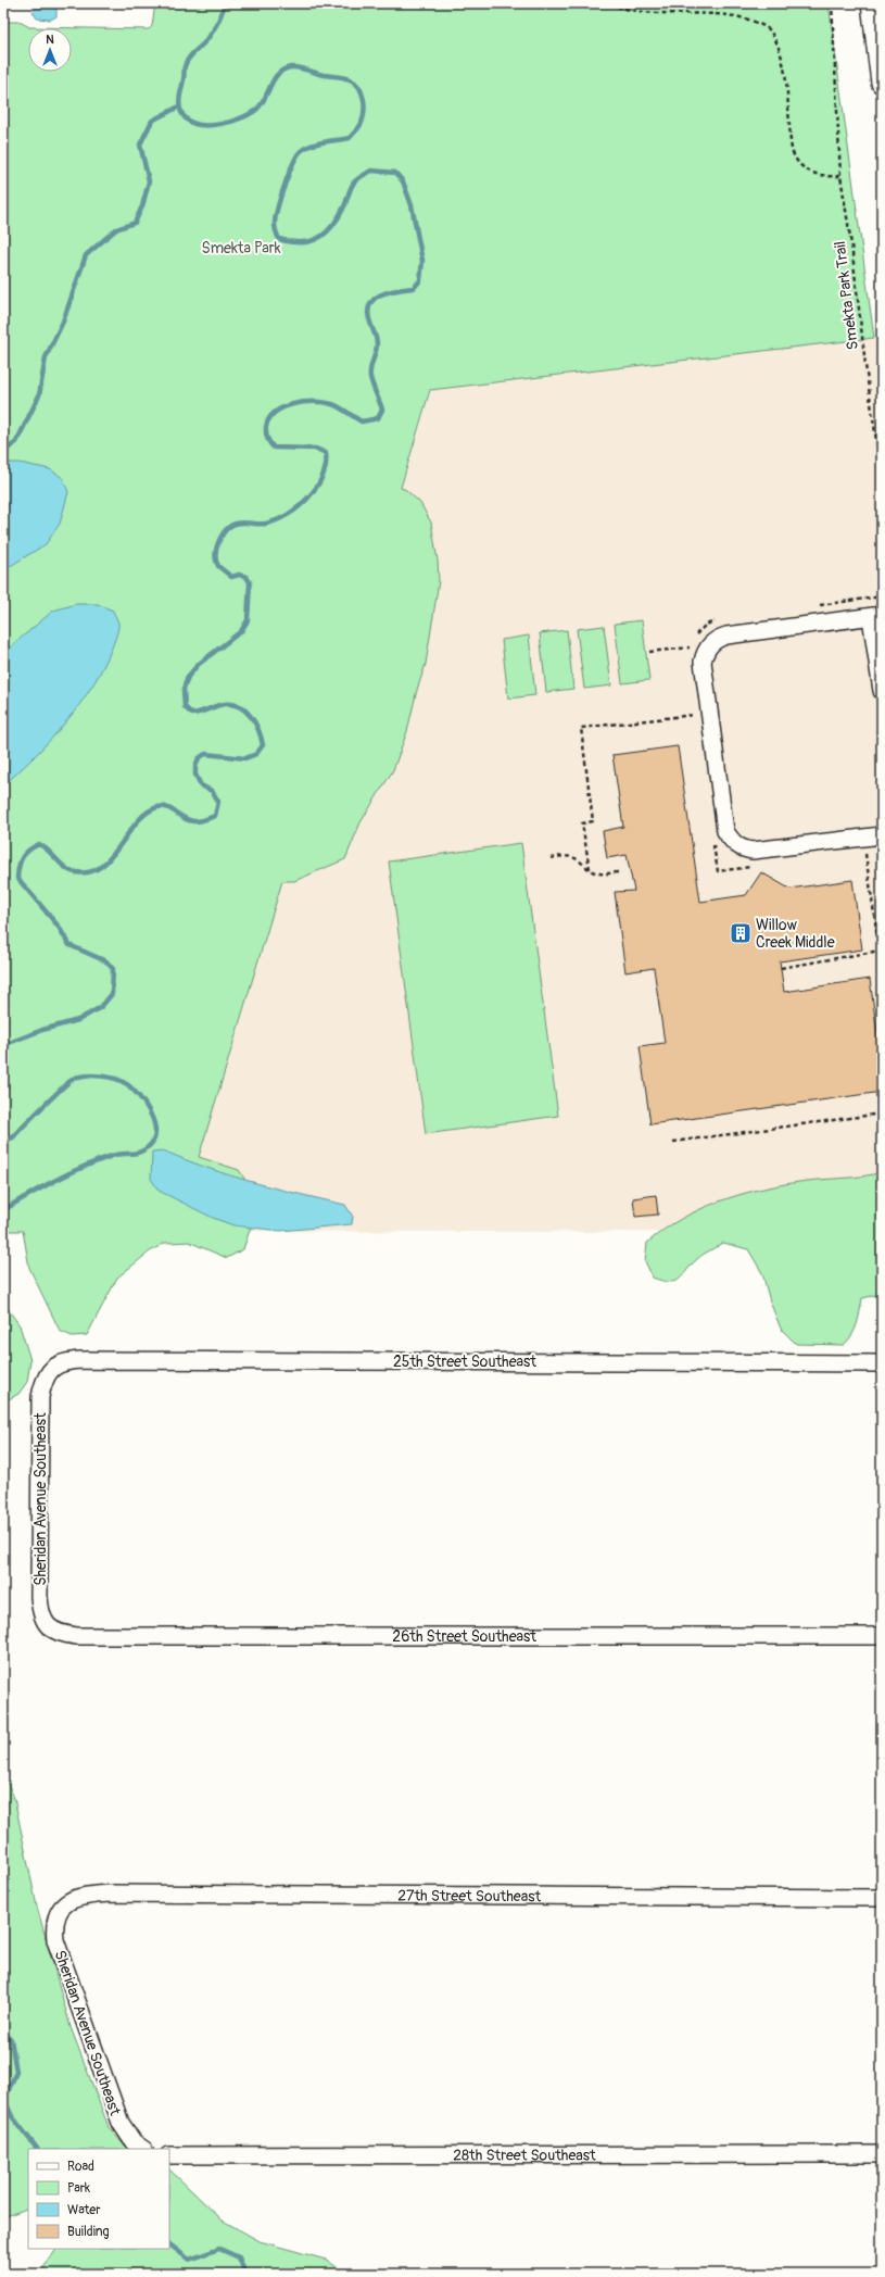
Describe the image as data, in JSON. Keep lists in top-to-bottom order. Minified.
{"streets":{"street":["25th Street Southeast","Sheridan Avenue Southeast","26th Street Southeast","27th Street Southeast","28th Street Southeast"],"path":["Smekta Park Trail"]},"crossings":[["25th Street Southeast","Sheridan Avenue Southeast"],["Sheridan Avenue Southeast","26th Street Southeast"],["Sheridan Avenue Southeast","27th Street Southeast"]],"parks":["Smekta Park"],"places":{"building":["Willow Creek Middle"]},"legend":["Road","Park","Water","Building"],"north":"top"}
